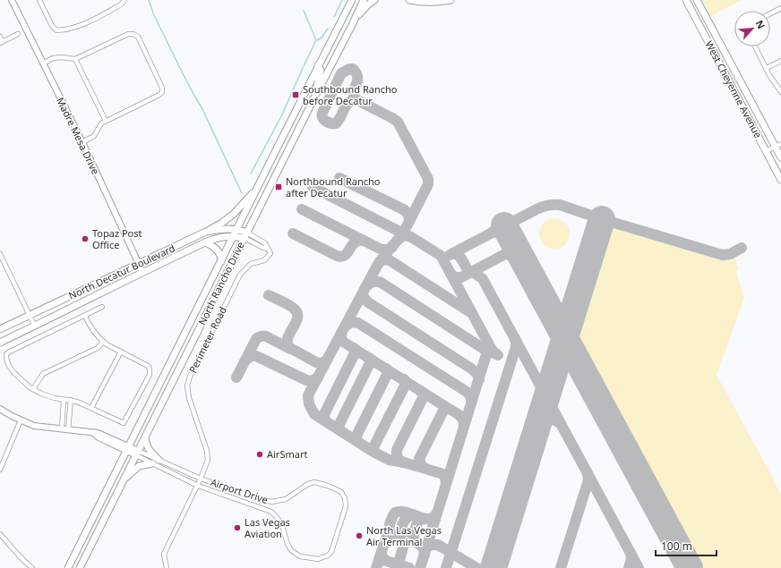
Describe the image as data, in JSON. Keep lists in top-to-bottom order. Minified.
{"streets":{"main road":["West Cheyenne Avenue","North Decatur Boulevard","North Rancho Drive"],"street":["Madre Mesa Drive","Perimeter Road","Airport Drive"]},"crossings":[["Madre Mesa Drive","North Decatur Boulevard"],["North Decatur Boulevard","North Rancho Drive"],["North Decatur Boulevard","Perimeter Road"],["North Rancho Drive","Perimeter Road"],["North Rancho Drive","Airport Drive"],["Perimeter Road","Airport Drive"]],"places":{"transit":["Southbound Rancho before Decatur","Northbound Rancho after Decatur"],"other":["Topaz Post Office","AirSmart","Las Vegas Aviation","North Las Vegas Air Terminal"]},"scale_bar":"100 m","north":"top right"}
